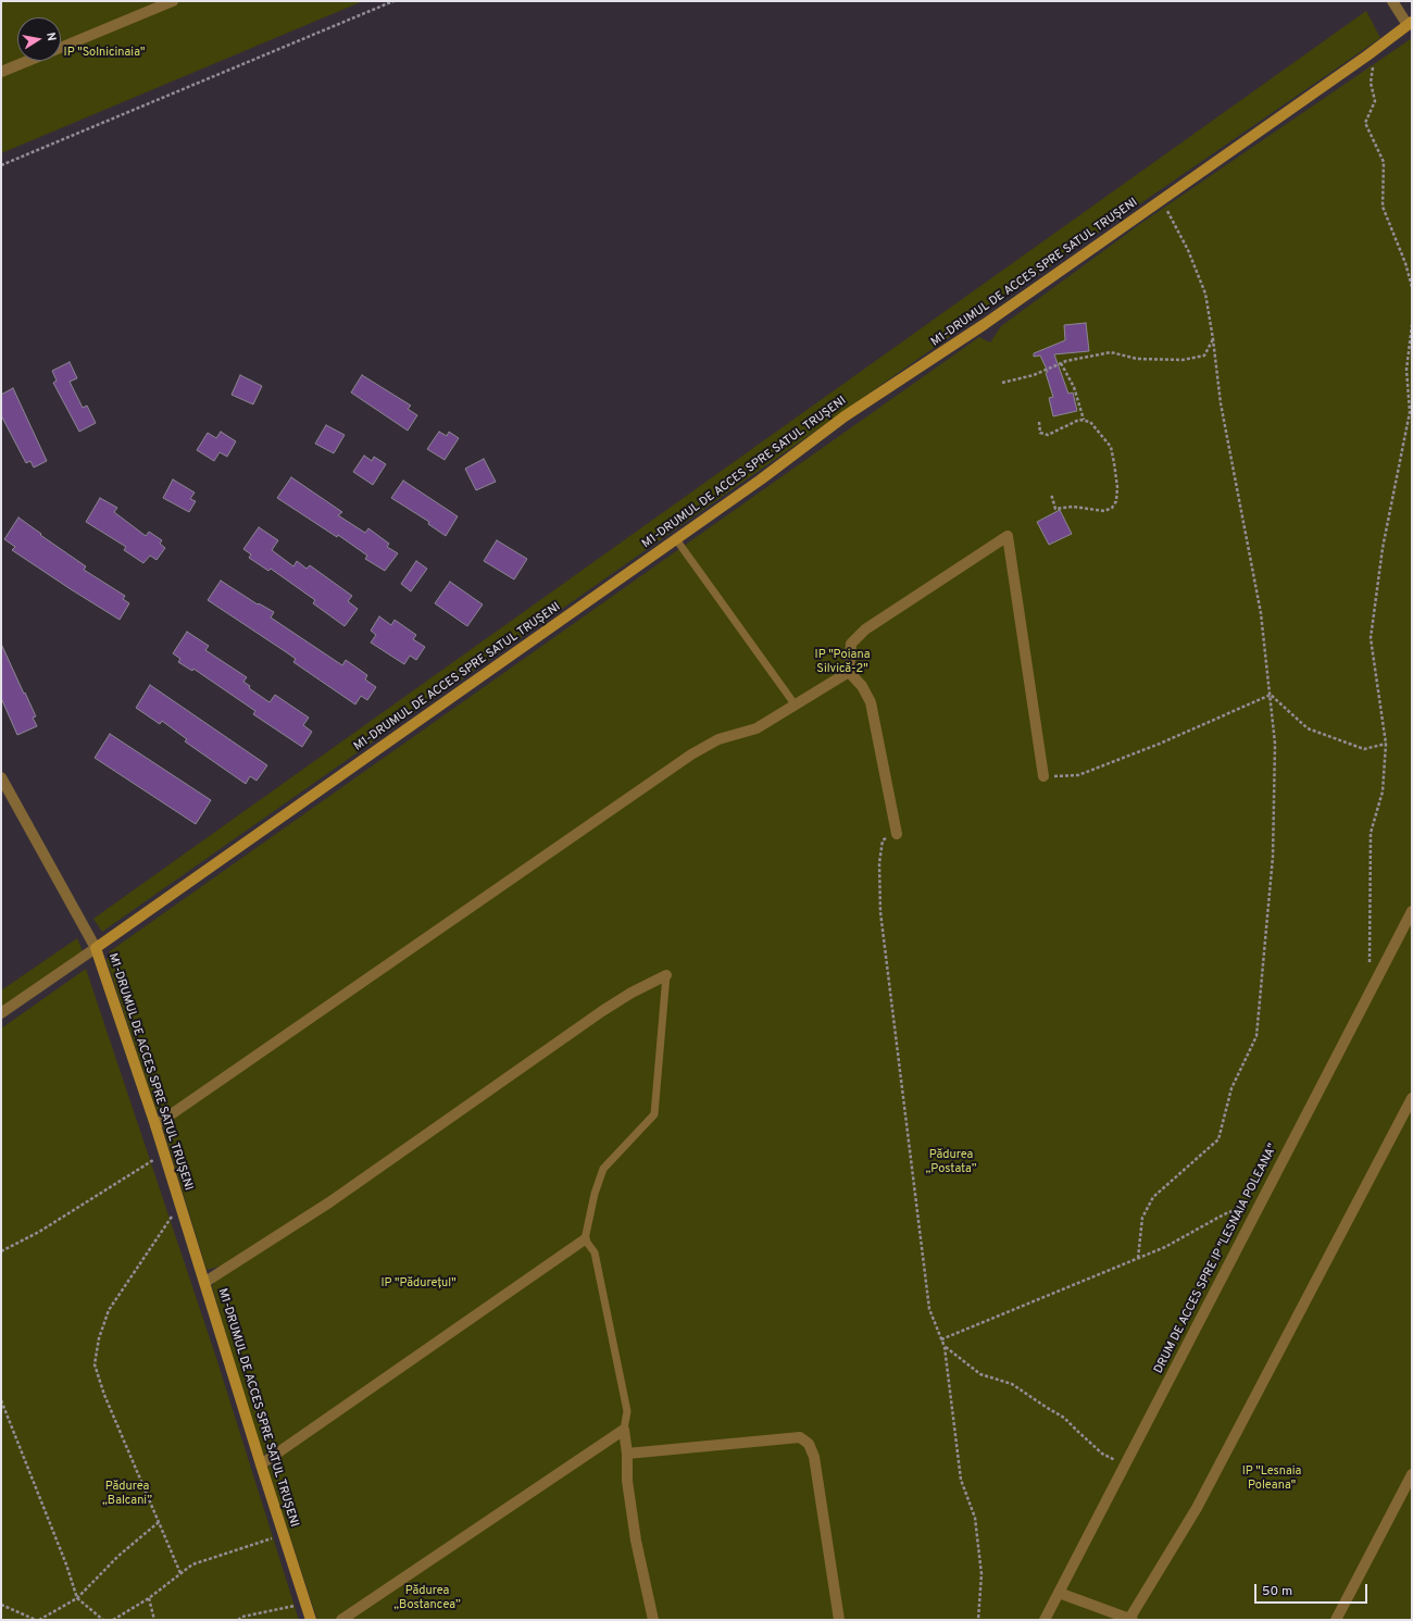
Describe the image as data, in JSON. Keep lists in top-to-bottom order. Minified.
{"streets":{"street":["M1-DRUMUL DE ACCES SPRE SATUL TRUȘENI","DRUM DE ACCES SPRE IP \"LESNAIA POLEANA\""]},"parks":["IP \"Solnicinaia\"","IP \"Poiana Silvică-2\"","Pădurea „Postata”","IP \"Pădurețul\"","IP \"Lesnaia Poleana\"","Pădurea „Balcani”","Pădurea „Bostancea”"],"scale_bar":"50 m","north":"right"}
